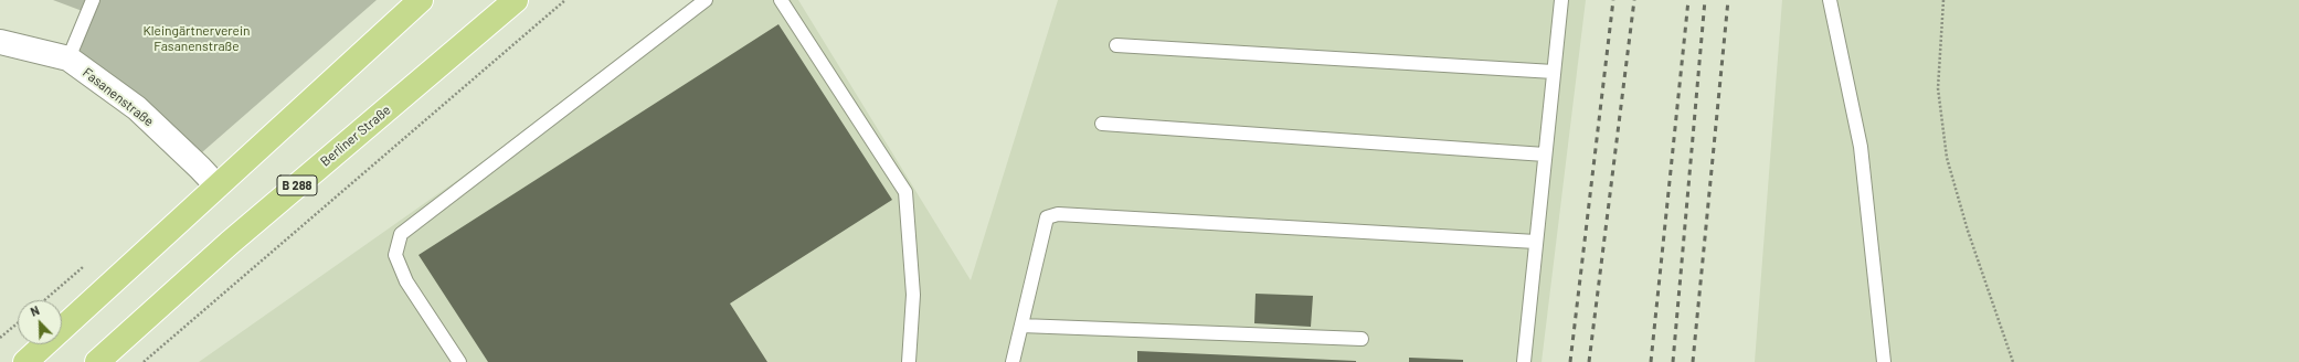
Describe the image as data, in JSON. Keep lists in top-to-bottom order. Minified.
{"streets":{"main road":["Berliner Straße","B 288"],"street":["Fasanenstraße"]},"parks":["Kleingärtnerverein Fasanenstraße"],"north":"top left"}
